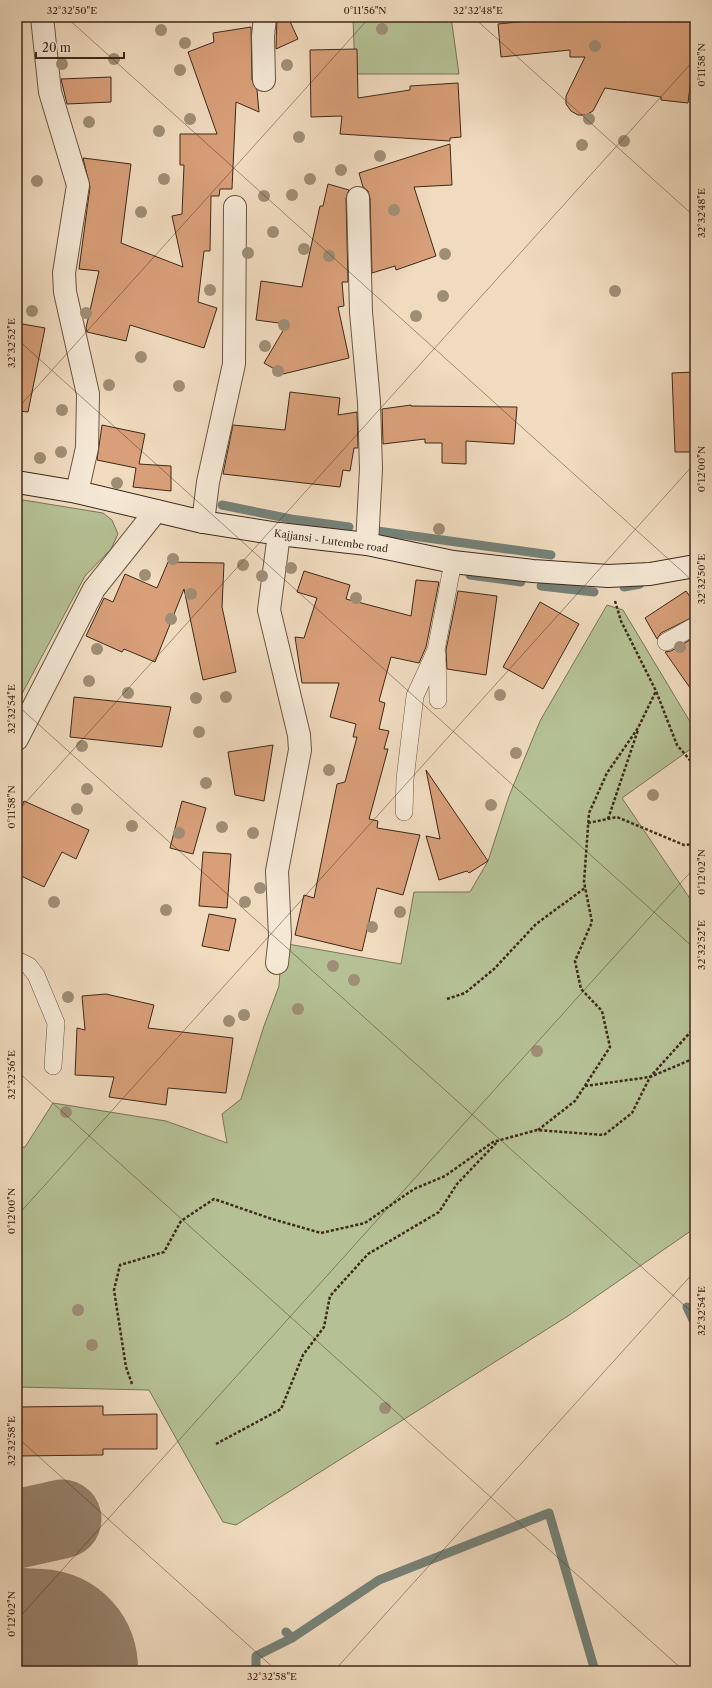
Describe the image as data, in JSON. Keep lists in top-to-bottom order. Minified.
{"streets":{"street":["Kajjansi - Lutembe road"]},"scale_bar":"20 m","coordinates":["32°32'50\"E","0°11'56\"N","32°32'48\"E","0°11'58\"N","32°32'52\"E","0°12'00\"N","32°32'54\"E","0°12'02\"N","32°32'56\"E","32°32'58\"E"]}
